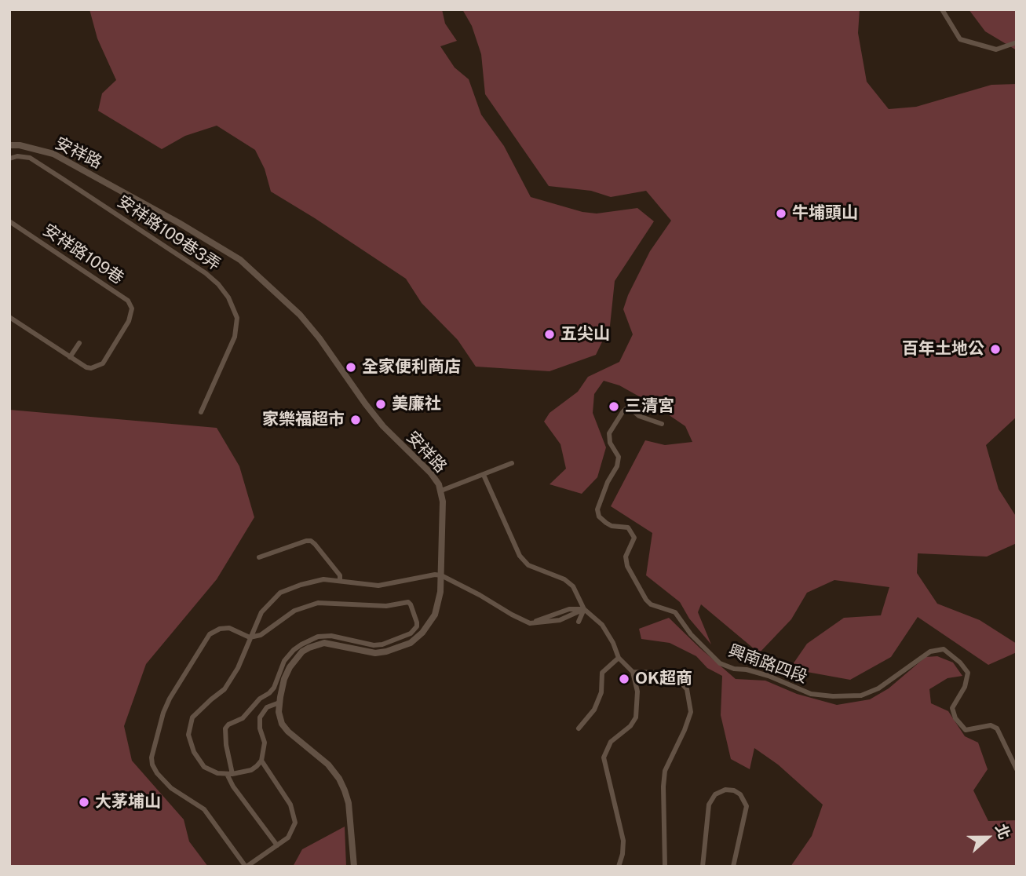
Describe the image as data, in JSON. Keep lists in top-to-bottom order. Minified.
{"streets":{"street":["安祥路","安祥路109巷3弄","安祥路109巷","興南路四段"]},"places":["牛埔頭山","五尖山","百年土地公","全家便利商店","美廉社","三清宮","家樂福超市","OK超商","大茅埔山"],"north":"right"}
